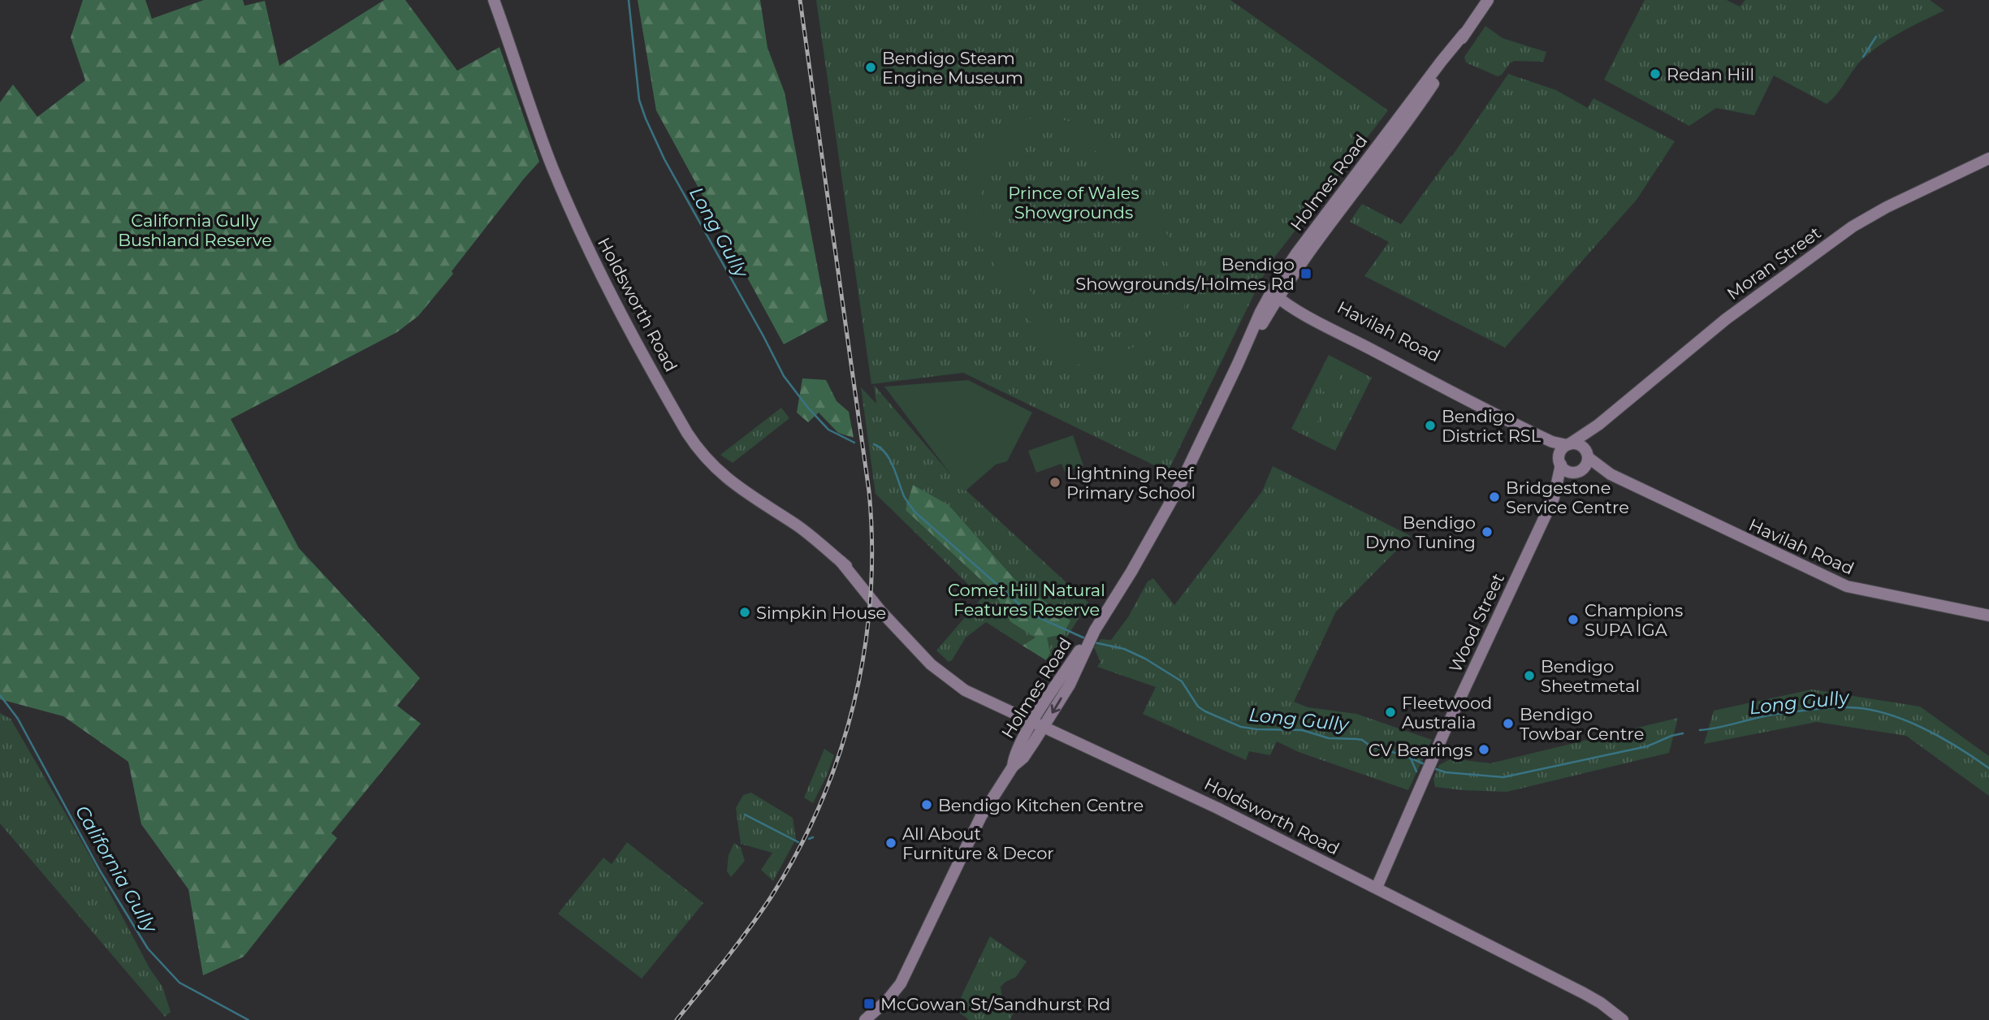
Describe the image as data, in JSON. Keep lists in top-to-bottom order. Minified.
{"streets":{"main road":["Holmes Road","Moran Street","Holdsworth Road","Havilah Road","Wood Street"]},"crossings":[["Holmes Road","Holdsworth Road"],["Holmes Road","Havilah Road"],["Moran Street","Havilah Road"],["Moran Street","Wood Street"],["Holdsworth Road","Wood Street"],["Havilah Road","Wood Street"]],"water":["Long Gully","California Gully"],"parks":["Prince of Wales Showgrounds","California Gully Bushland Reserve","Comet Hill Natural Features Reserve"],"places":{"other":["Bendigo Steam Engine Museum","Redan Hill","Bendigo District RSL","Lightning Reef Primary School","Bridgestone Service Centre","Bendigo Dyno Tuning","Simpkin House","Champions SUPA IGA","Bendigo Sheetmetal","Fleetwood Australia","Bendigo Towbar Centre","CV Bearings","Bendigo Kitchen Centre","All About Furniture & Decor"],"transit":["Bendigo Showgrounds/Holmes Rd","McGowan St/Sandhurst Rd"]}}
